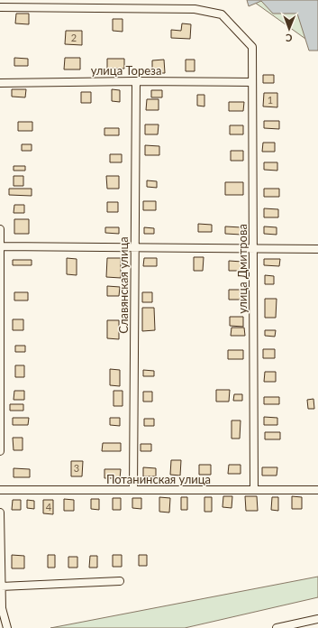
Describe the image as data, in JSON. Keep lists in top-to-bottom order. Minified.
{"streets":{"street":["улица Тореза","улица Дмитрова","Славянская улица","Потанинская улица"]},"crossings":[["улица Тореза","улица Дмитрова"],["улица Тореза","Славянская улица"],["улица Дмитрова","Потанинская улица"],["Славянская улица","Потанинская улица"]],"house_numbers":["2","1","3","4"],"north":"bottom"}
